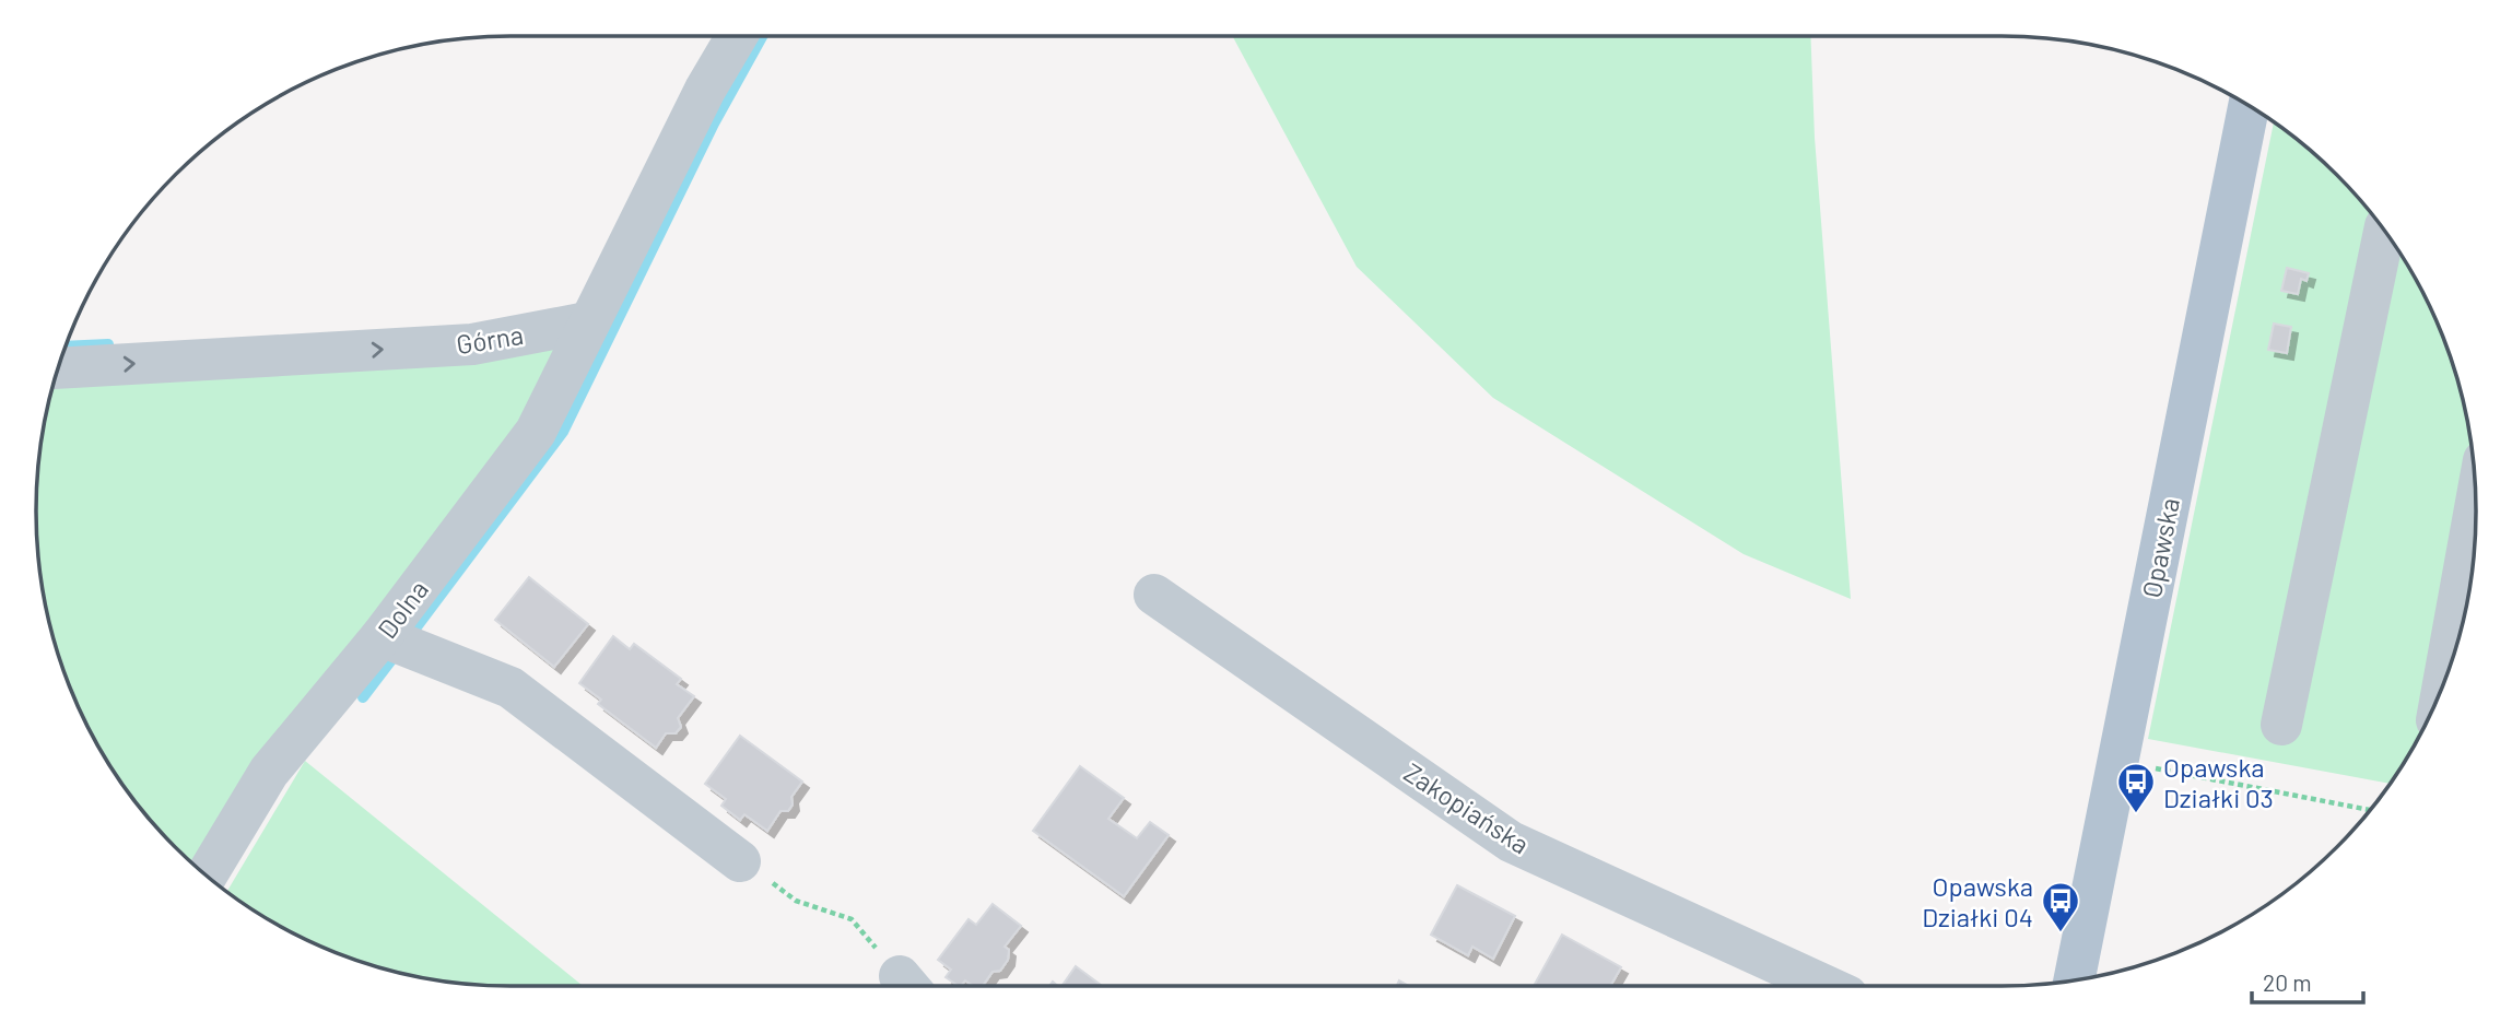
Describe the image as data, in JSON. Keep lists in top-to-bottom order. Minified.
{"streets":{"main road":["Opawska"],"street":["Górna","Dolna","Zakopiańska"]},"crossings":[["Górna","Dolna"]],"one_way":["Górna"],"places":{"bus stop":["Opawska Działki 03","Opawska Działki 04"]},"scale_bar":"20 m"}
